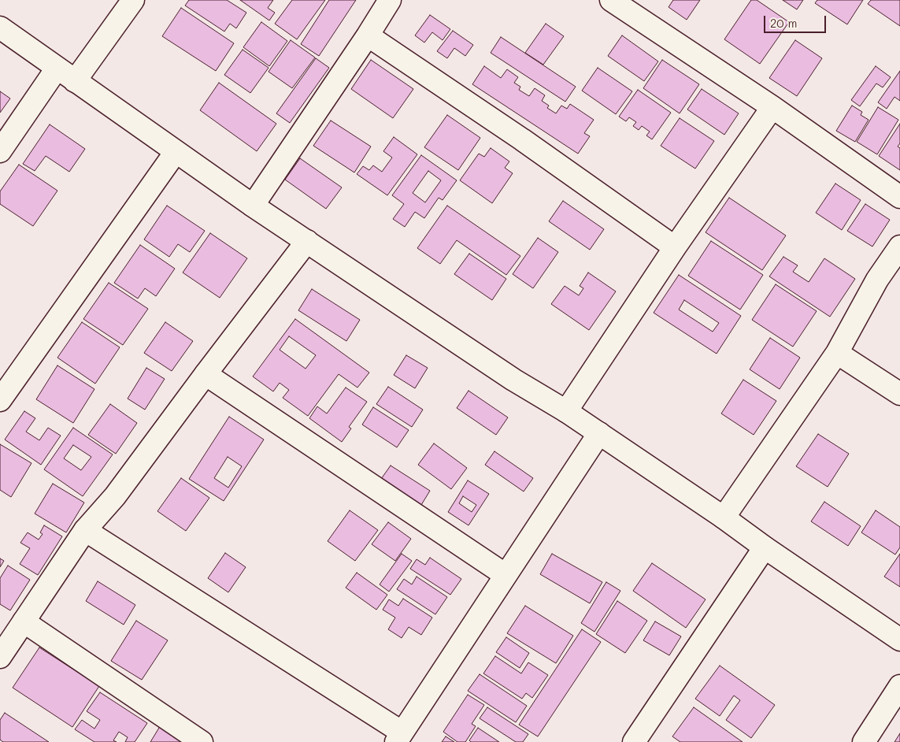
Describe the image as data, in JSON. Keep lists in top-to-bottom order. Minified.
{"scale_bar":"20 m"}
